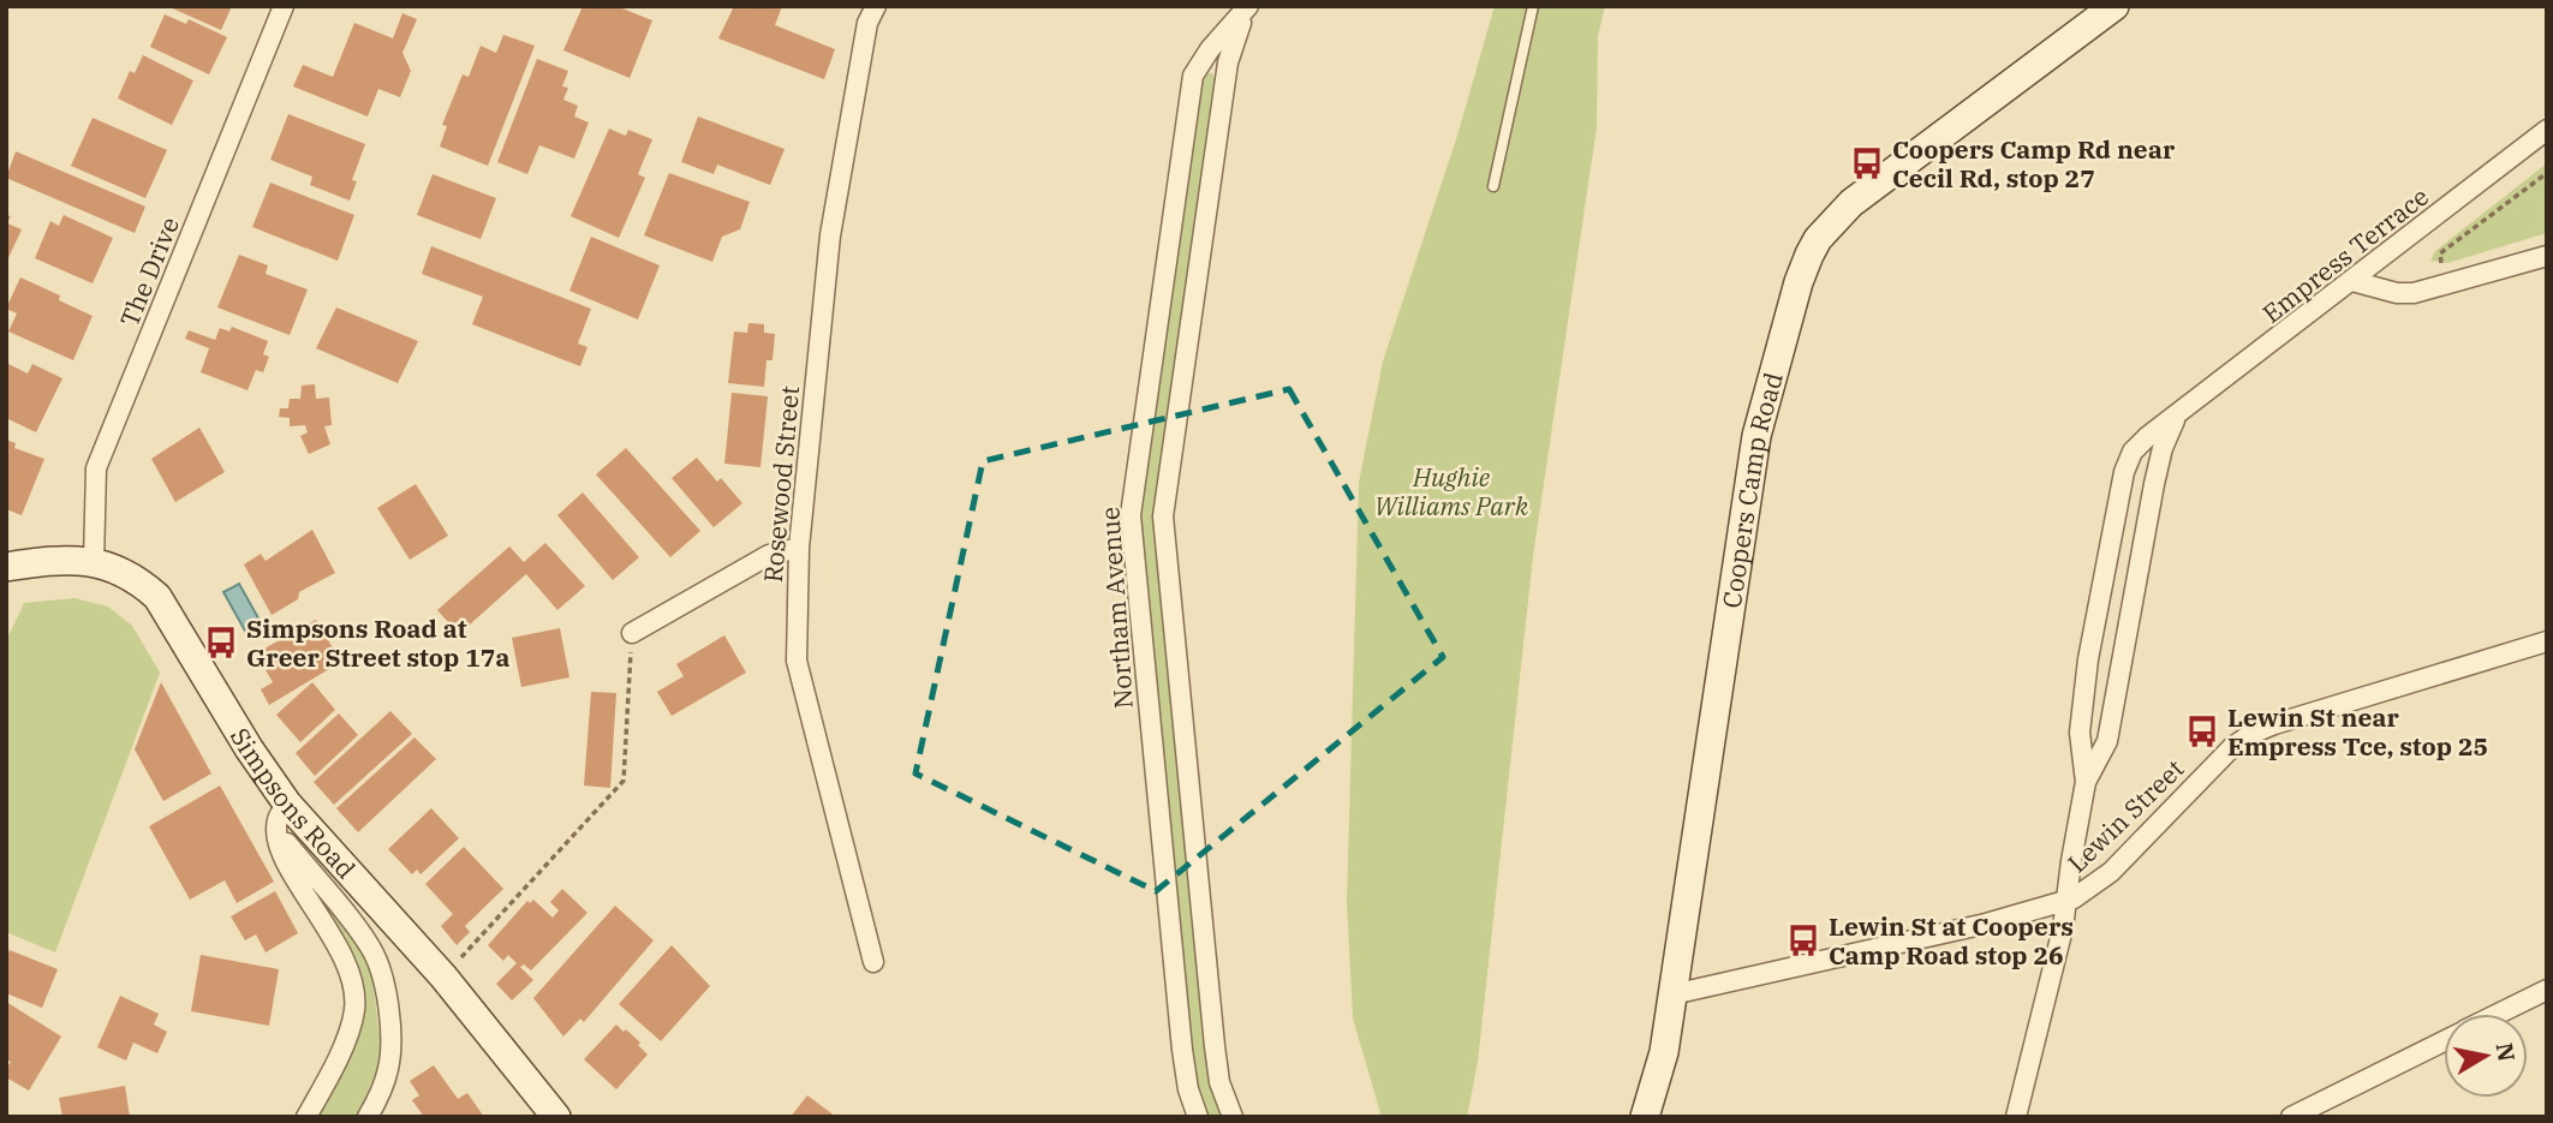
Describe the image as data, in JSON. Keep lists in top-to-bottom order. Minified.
{"streets":{"main road":["Coopers Camp Road","Simpsons Road"],"street":["Empress Terrace","The Drive","Rosewood Street","Northam Avenue","Lewin Street"]},"crossings":[["Empress Terrace","Lewin Street"],["The Drive","Simpsons Road"],["Coopers Camp Road","Lewin Street"]],"parks":["Hughie Williams Park"],"places":{"bus stop":["Coopers Camp Rd near Cecil Rd, stop 27","Simpsons Road at Greer Street stop 17a","Lewin St near Empress Tce, stop 25","Lewin St at Coopers Camp Road stop 26"]},"north":"right"}
